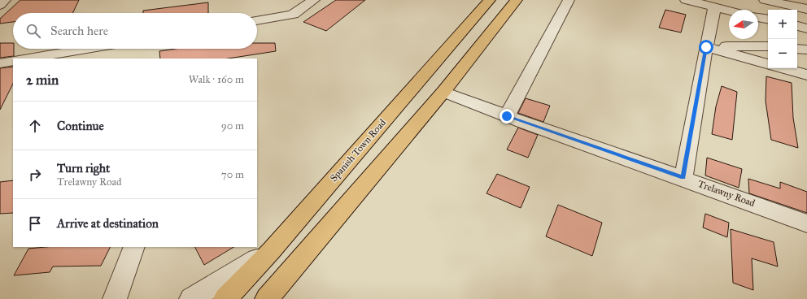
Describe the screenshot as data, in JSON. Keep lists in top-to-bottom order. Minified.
{"streets":{"highway":["Spanish Town Road"],"street":["Trelawny Road"]},"north":"left","page":{"map_buttons":["+","−"],"search":"Search here","heading":["2 min","Walk · 160 m"],"list":[["Continue","90 m"],["Turn right","Trelawny Road","70 m"],"Arrive at destination"]}}
